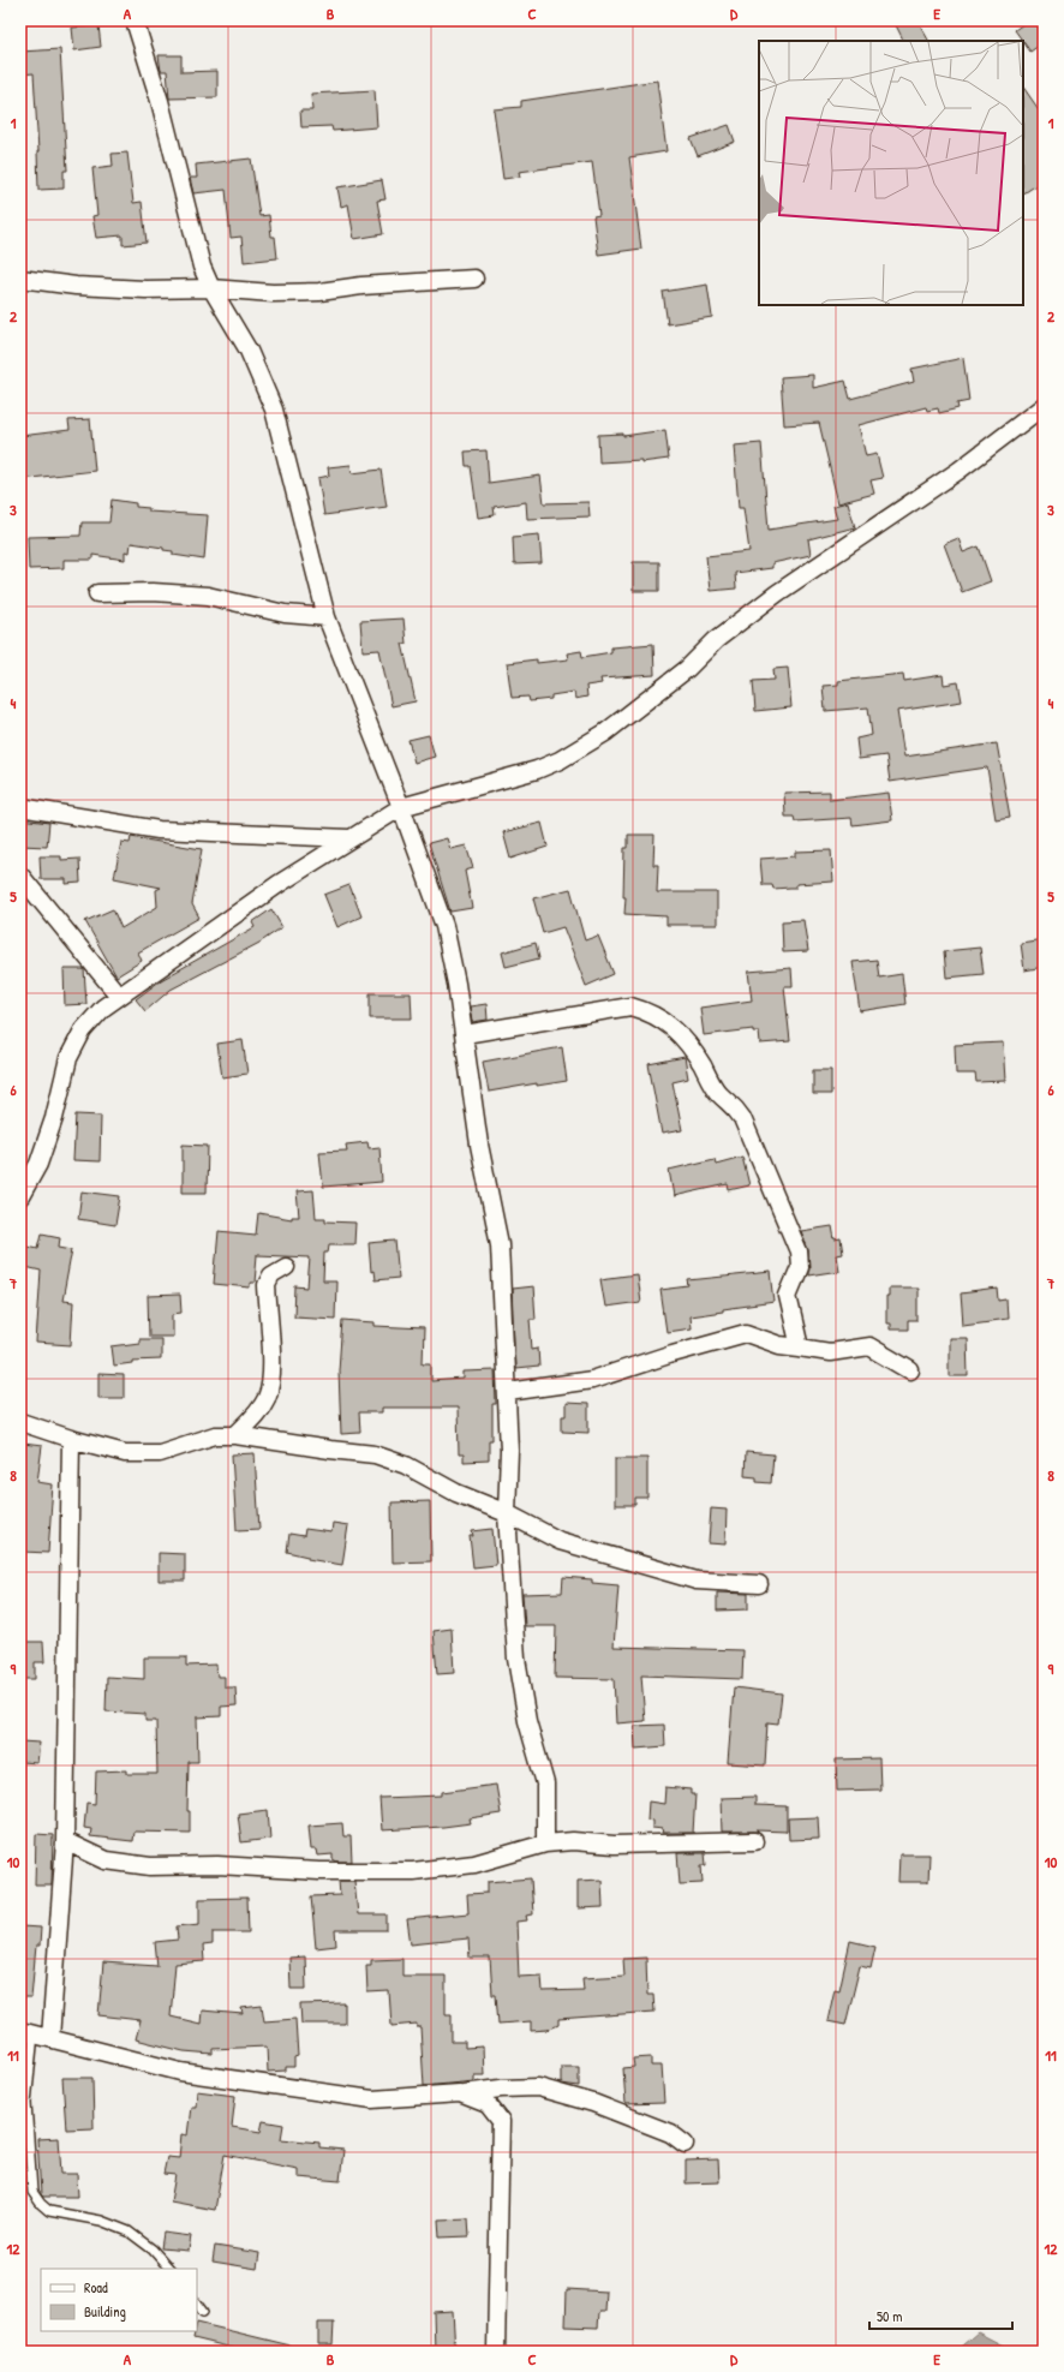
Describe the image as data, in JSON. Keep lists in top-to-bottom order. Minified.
{"legend":["Road","Building"],"scale_bar":"50 m","grid":{"columns":["A","B","C","D","E"],"rows":["1","2","3","4","5","6","7","8","9","10","11","12"]}}
